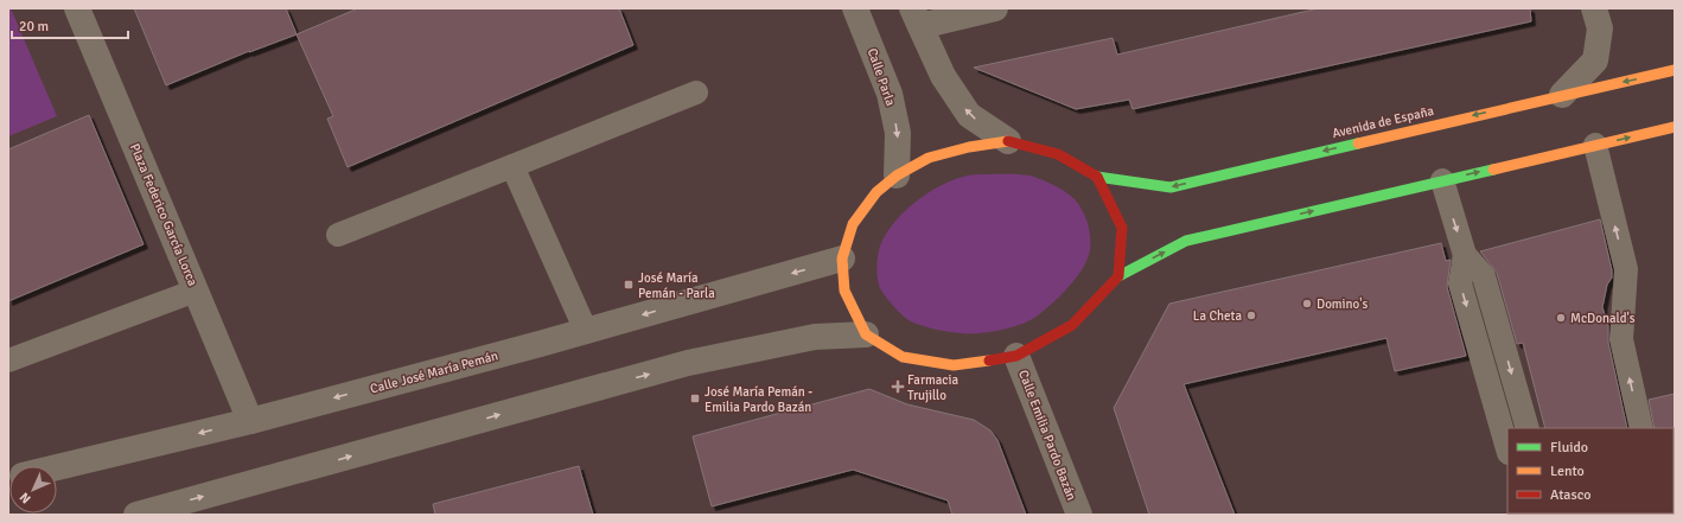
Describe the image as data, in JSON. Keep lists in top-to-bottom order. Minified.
{"streets":{"street":["Calle Parla","Avenida de España","Plaza Federico García Lorca","Calle José María Pemán","Calle Emilia Pardo Bazán"]},"crossings":[["Plaza Federico García Lorca","Calle José María Pemán"]],"one_way":["Calle Parla"],"places":{"transit":["José María Pemán - Parla","José María Pemán - Emilia Pardo Bazán"],"other":["Domino's","La Cheta","McDonald's"],"health":["Farmacia Trujillo"]},"legend":["Fluido","Lento","Atasco"],"scale_bar":"20 m","north":"bottom left"}
